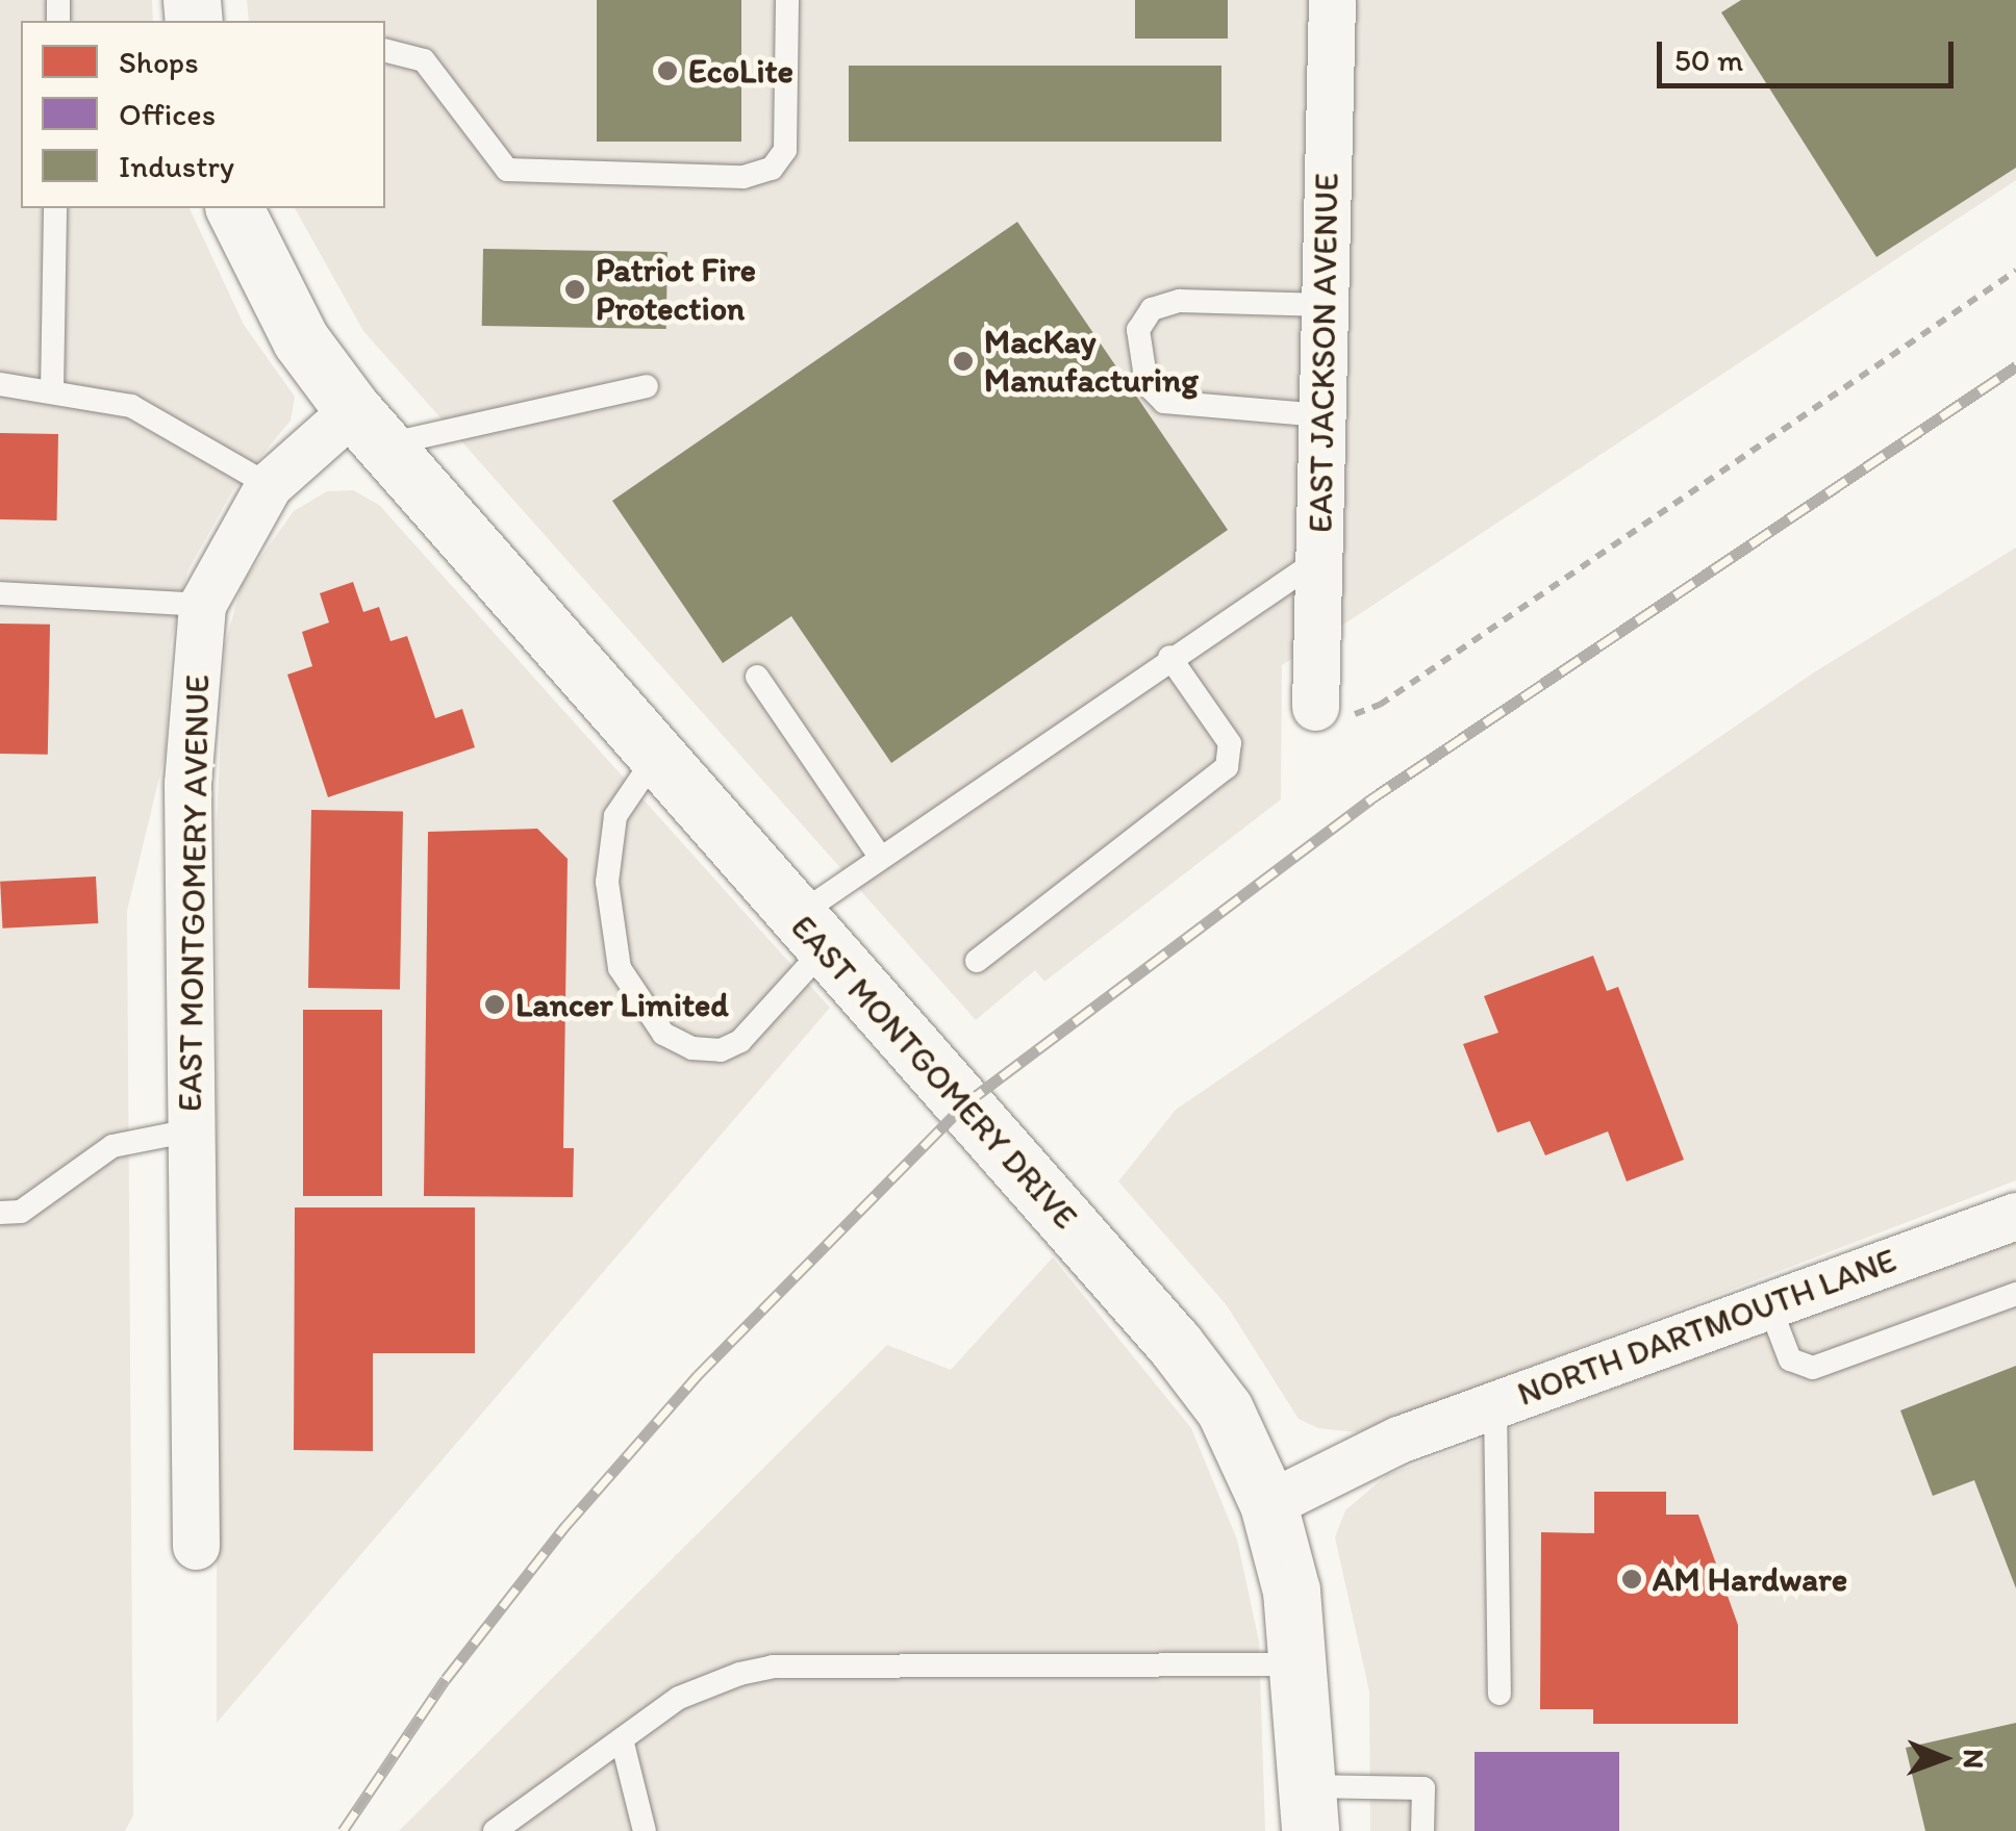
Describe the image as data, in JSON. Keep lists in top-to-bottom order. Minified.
{"streets":{"main road":["EAST MONTGOMERY DRIVE"],"street":["EAST JACKSON AVENUE","EAST MONTGOMERY AVENUE","NORTH DARTMOUTH LANE"]},"crossings":[["EAST MONTGOMERY AVENUE","EAST MONTGOMERY DRIVE"],["EAST MONTGOMERY DRIVE","NORTH DARTMOUTH LANE"]],"places":["EcoLite","Patriot Fire Protection","MacKay Manufacturing","Lancer Limited","AM Hardware"],"legend":["Shops","Offices","Industry"],"scale_bar":"50 m","north":"right"}
